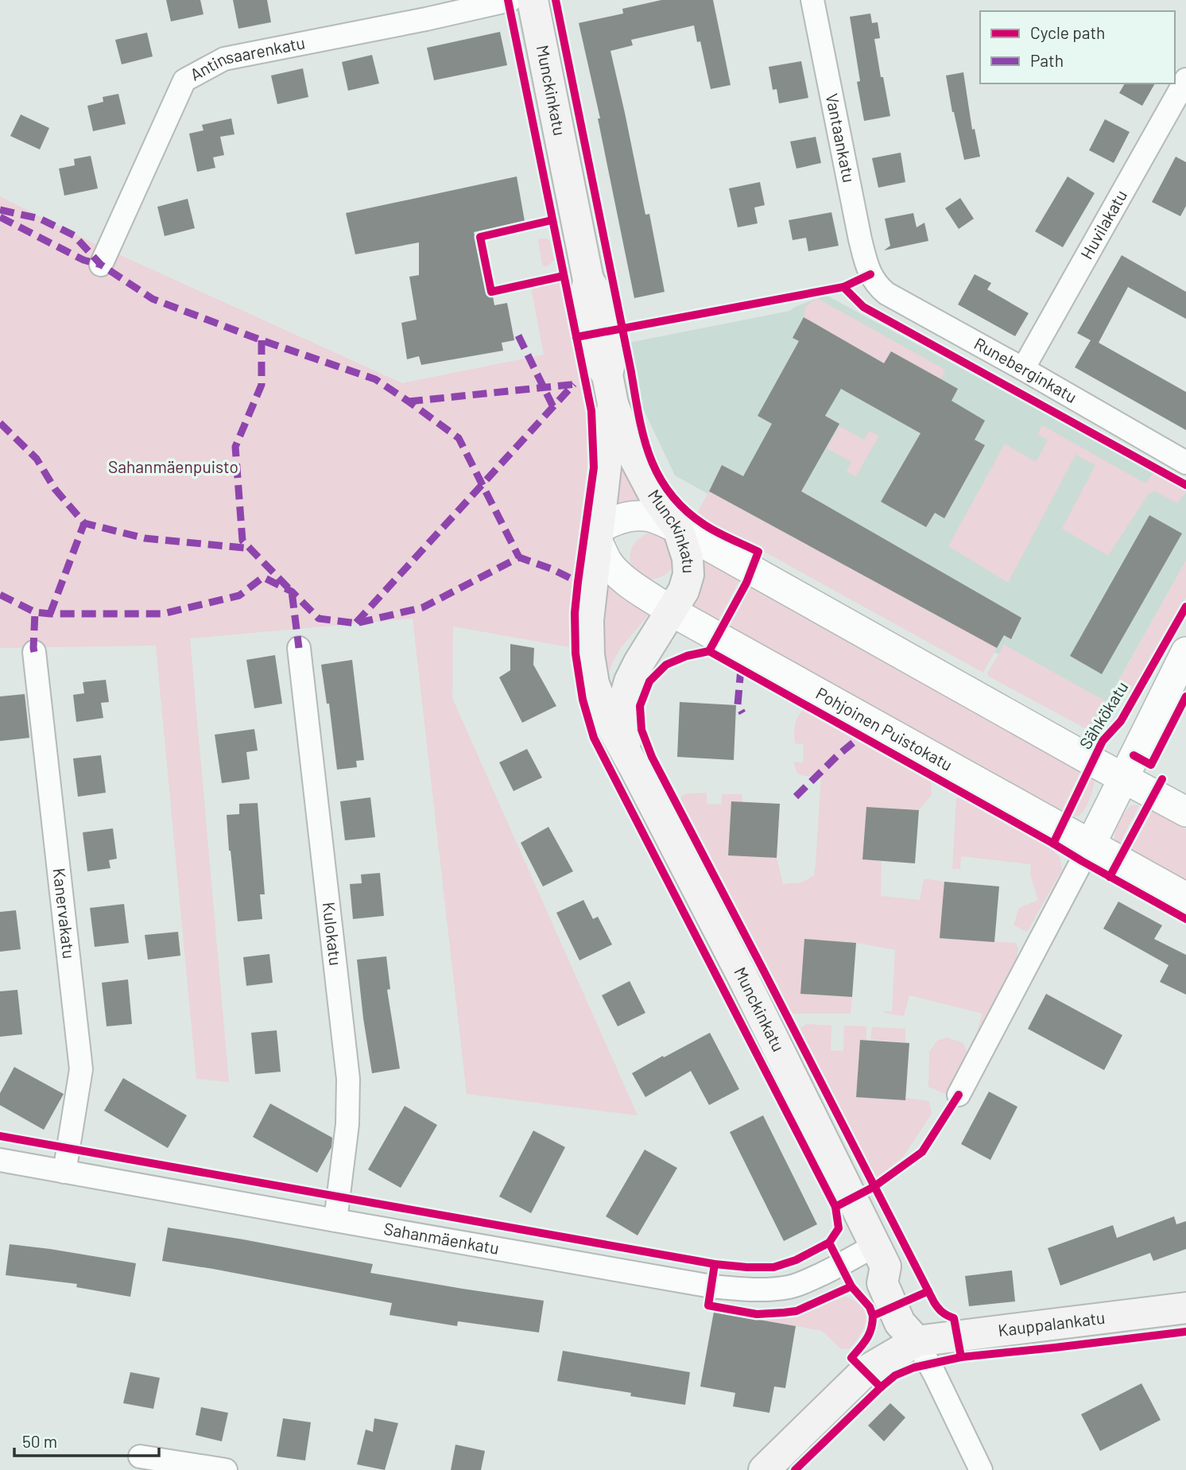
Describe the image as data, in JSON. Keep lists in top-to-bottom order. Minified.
{"streets":{"main road":["Munckinkatu","Kauppalankatu"],"street":["Antinsaarenkatu","Vantaankatu","Huvilakatu","Runeberginkatu","Pohjoinen Puistokatu","Kanervakatu","Kulokatu","Sahanmäenkatu"],"cycle path":["Sähkökatu"]},"crossings":[["Munckinkatu","Pohjoinen Puistokatu"],["Munckinkatu","Sahanmäenkatu"],["Munckinkatu","Kauppalankatu"],["Vantaankatu","Runeberginkatu"],["Huvilakatu","Runeberginkatu"],["Kanervakatu","Sahanmäenkatu"],["Kulokatu","Sahanmäenkatu"]],"parks":["Sahanmäenpuisto"],"legend":["Cycle path","Path"],"scale_bar":"50 m"}
